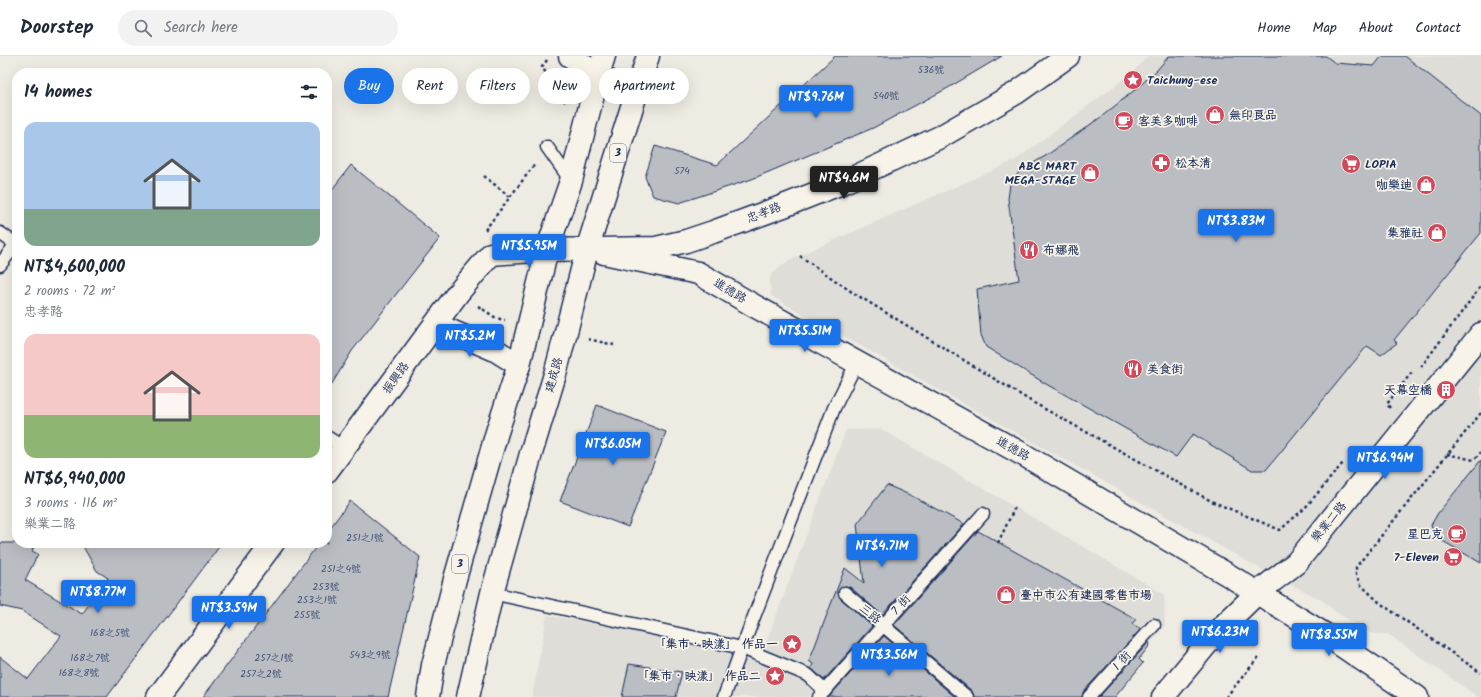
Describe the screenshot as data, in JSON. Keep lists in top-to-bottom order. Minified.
{"streets":{"main road":["3","忠孝路","進德路","建成路","振興路","樂業二路"],"lane":["7 街","三路","1 街"]},"crossings":[["3","忠孝路"],["3","振興路"],["忠孝路","進德路"],["忠孝路","建成路"],["忠孝路","振興路"],["進德路","建成路"],["進德路","樂業二路"],["7 街","三路"]],"places":{"place":["Taichung-ese","「集市‧映漾」 作品一","「集市‧映漾」 作品二"],"shop":["無印良品","ABC MART MEGA-STAGE","咖樂迪","集雅社","臺中市公有建國零售市場"],"cafe":["客美多咖啡","星巴克"],"pharmacy":["松本清"],"supermarket":["LOPIA","7-Eleven"],"restaurant":["布娜飛","美食街"],"building":["天幕空橋"]},"house_numbers":["536號","540號","574","251之1號","251之4號","253號","253之1號","255號","168之5號","543之9號","168之7號","257之1號","168之8號","257之2號"],"page":{"header":"Doorstep","search":"Search here","nav":["Home","Map","About","Contact"],"chip":["Buy","Rent","Filters","New","Apartment"],"heading":"14 homes","price":["NT$9.76M","NT$4.6M","NT$3.83M","NT$5.95M","NT$5.51M","NT$5.2M","NT$6.05M","NT$6.94M","NT$4.71M","NT$8.77M","NT$3.59M","NT$6.23M","NT$8.55M","NT$3.56M"],"list":[{"name":"NT$4,600,000","note":"2 rooms · 72 m² · 忠孝路"},{"name":"NT$6,940,000","note":"3 rooms · 116 m² · 樂業二路"}]}}
